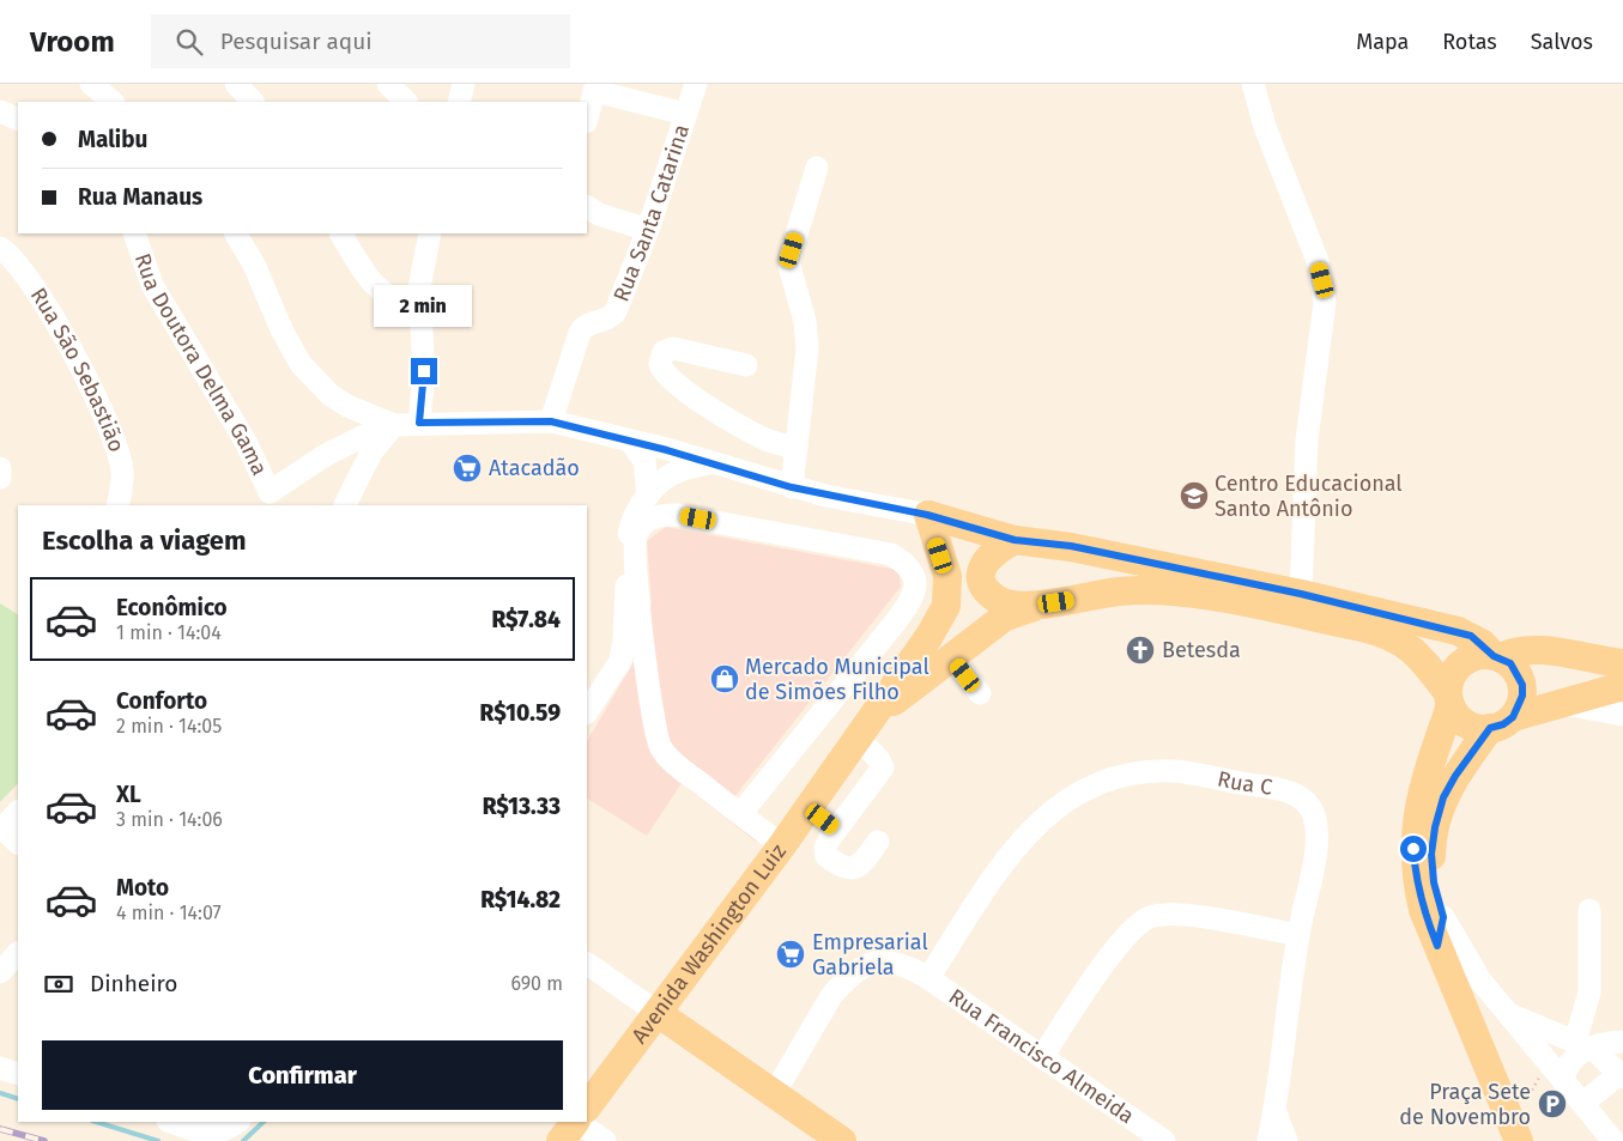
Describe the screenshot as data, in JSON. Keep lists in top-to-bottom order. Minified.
{"streets":{"main road":["Avenida Washington Luiz"],"street":["Rua Santa Catarina","Rua Doutora Delma Gama","Rua São Sebastião","Rua C","Rua Francisco Almeida"]},"crossings":[["Rua C","Rua Francisco Almeida"]],"places":{"supermarket":["Atacadão","Empresarial Gabriela"],"school or university":["Centro Educacional Santo Antônio"],"church":["Betesda"],"shop":["Mercado Municipal de Simões Filho"],"parking":["Praça Sete de Novembro"]},"page":{"header":"Vroom","search":"Pesquisar aqui","nav":["Mapa","Rotas","Salvos"],"banner":["Malibu","Rua Manaus"],"bubble":"2 min","heading":"Escolha a viagem","list":[{"name":"Econômico","note":"1 min · 14:04","value":"R$7.84"},{"name":"Conforto","note":"2 min · 14:05","value":"R$10.59"},{"name":"XL","note":"3 min · 14:06","value":"R$13.33"},{"name":"Moto","note":"4 min · 14:07","value":"R$14.82"}],"pay":["Dinheiro","690 m"],"buttons":"Confirmar"}}
